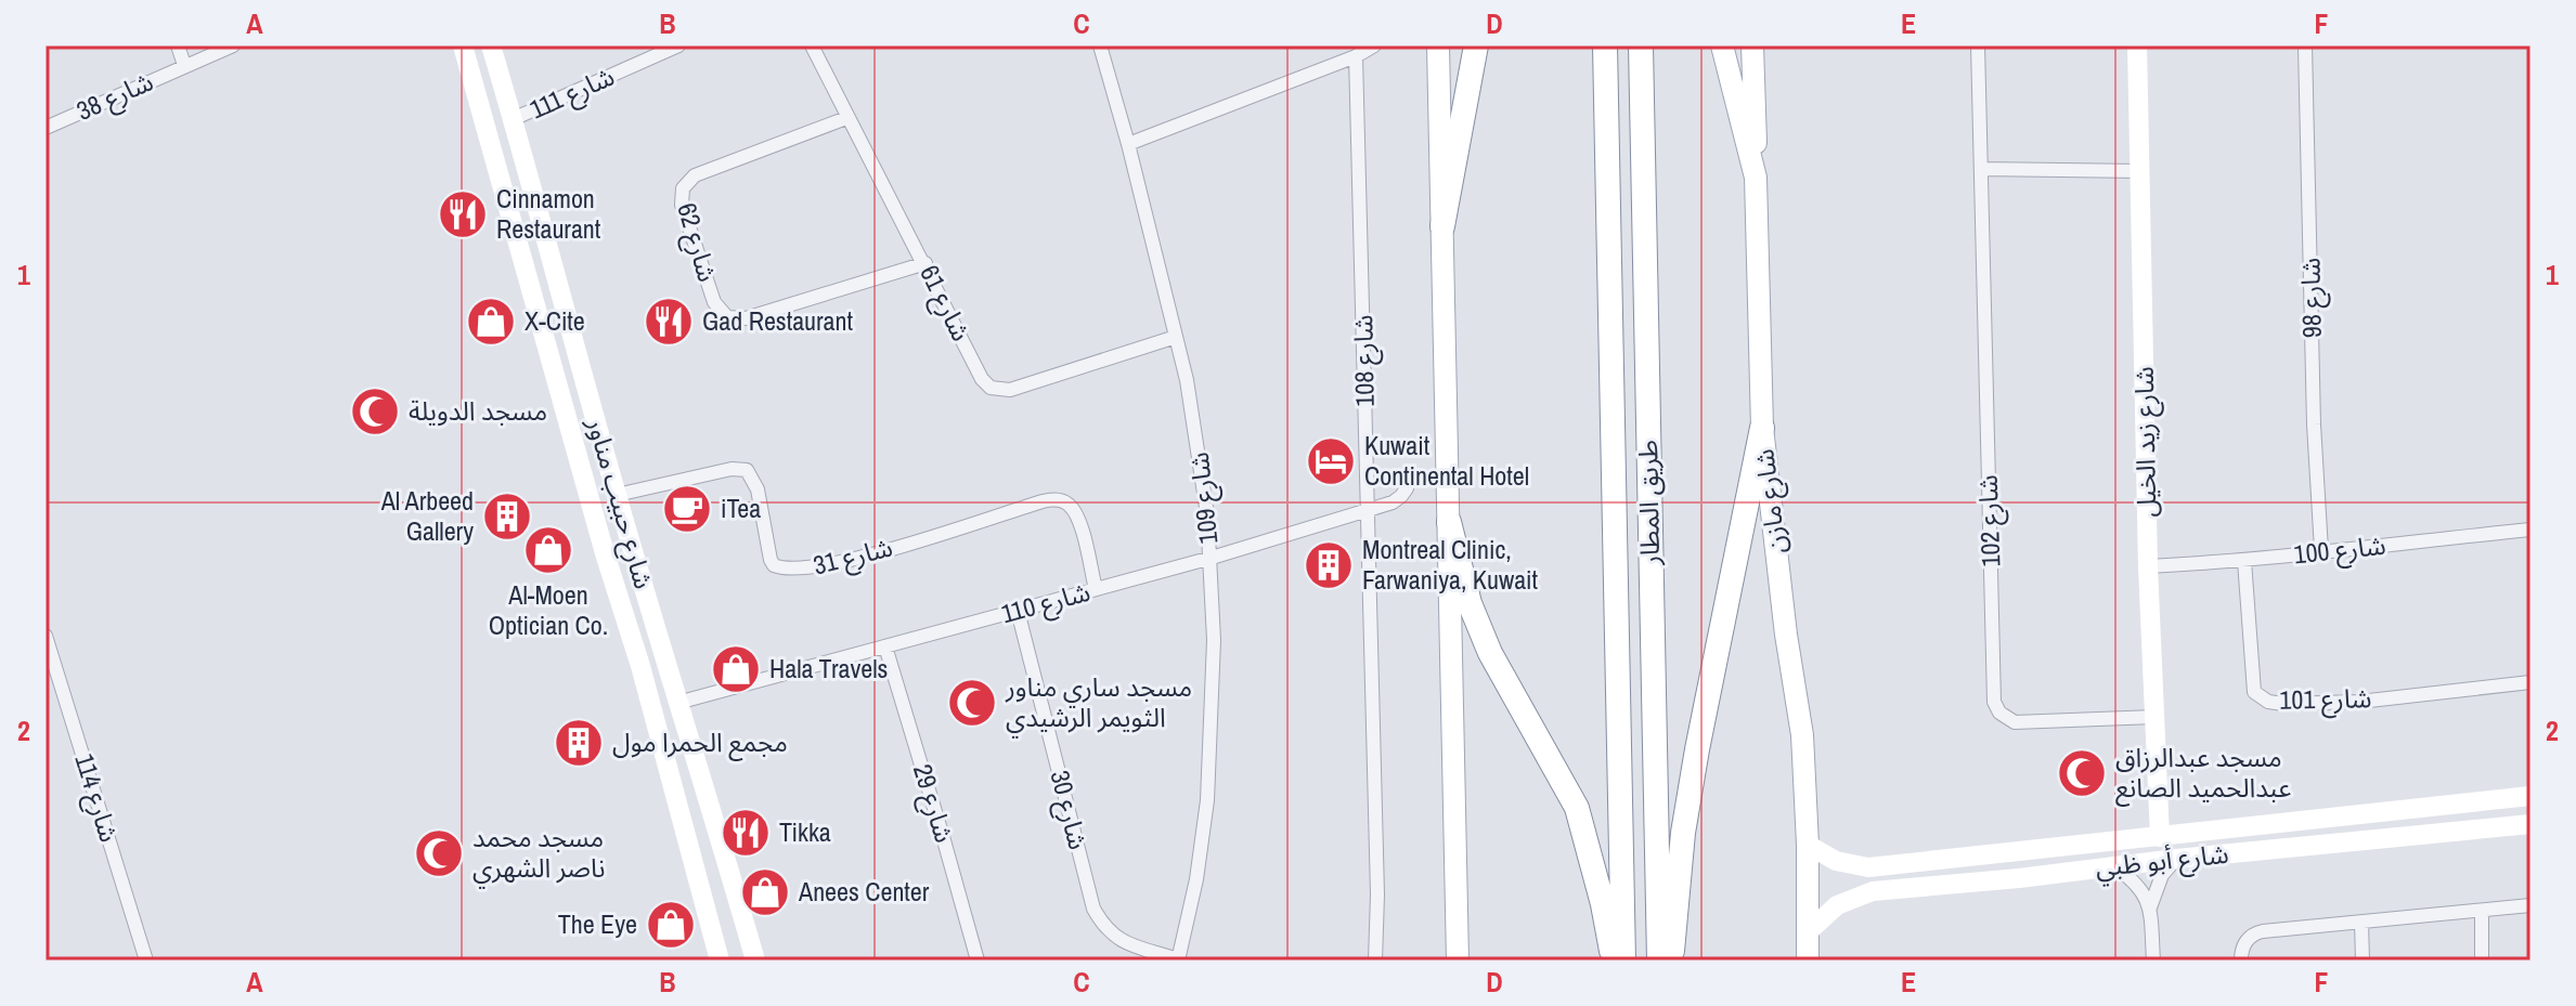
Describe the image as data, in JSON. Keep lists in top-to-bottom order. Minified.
{"streets":{"highway":["طريق المطار"],"main road":["شارع مازن"],"street":["شارع 111","شارع 38","شارع 62","شارع 98","شارع 61","شارع 108","شارع زيد الخيل","شارع 109","شارع حبيب مناور","شارع 102","شارع 100","شارع 31","شارع 110","شارع 101","شارع 114","شارع 29","شارع 30","شارع أبو ظبي"]},"crossings":[["شارع 111","شارع حبيب مناور"],["شارع 62","شارع 61"],["شارع 98","شارع 100"],["شارع 61","شارع 109"],["شارع 108","شارع 110"],["شارع زيد الخيل","شارع 102"],["شارع زيد الخيل","شارع 100"],["شارع زيد الخيل","شارع أبو ظبي"],["شارع 109","شارع 110"],["شارع 109","شارع 30"],["شارع مازن","شارع أبو ظبي"],["شارع حبيب مناور","شارع 31"],["شارع حبيب مناور","شارع 110"],["شارع 100","شارع 101"],["شارع 31","شارع 110"],["شارع 110","شارع 29"],["شارع 110","شارع 30"]],"places":{"restaurant":["Cinnamon Restaurant","Gad Restaurant","Tikka"],"shop":["X-Cite","Al-Moen Optician Co.","Hala Travels","Anees Center","The Eye"],"mosque":["مسجد الدويلة","مسجد ساري مناور الثويمر الرشيدي","مسجد عبدالرزاق عبدالحميد الصانع","مسجد محمد ناصر الشهري"],"hotel":["Kuwait Continental Hotel"],"cafe":["iTea"],"building":["Al Arbeed Gallery","Montreal Clinic, Farwaniya, Kuwait","مجمع الحمرا مول"]},"grid":{"columns":["A","B","C","D","E","F"],"rows":["1","2"]}}
